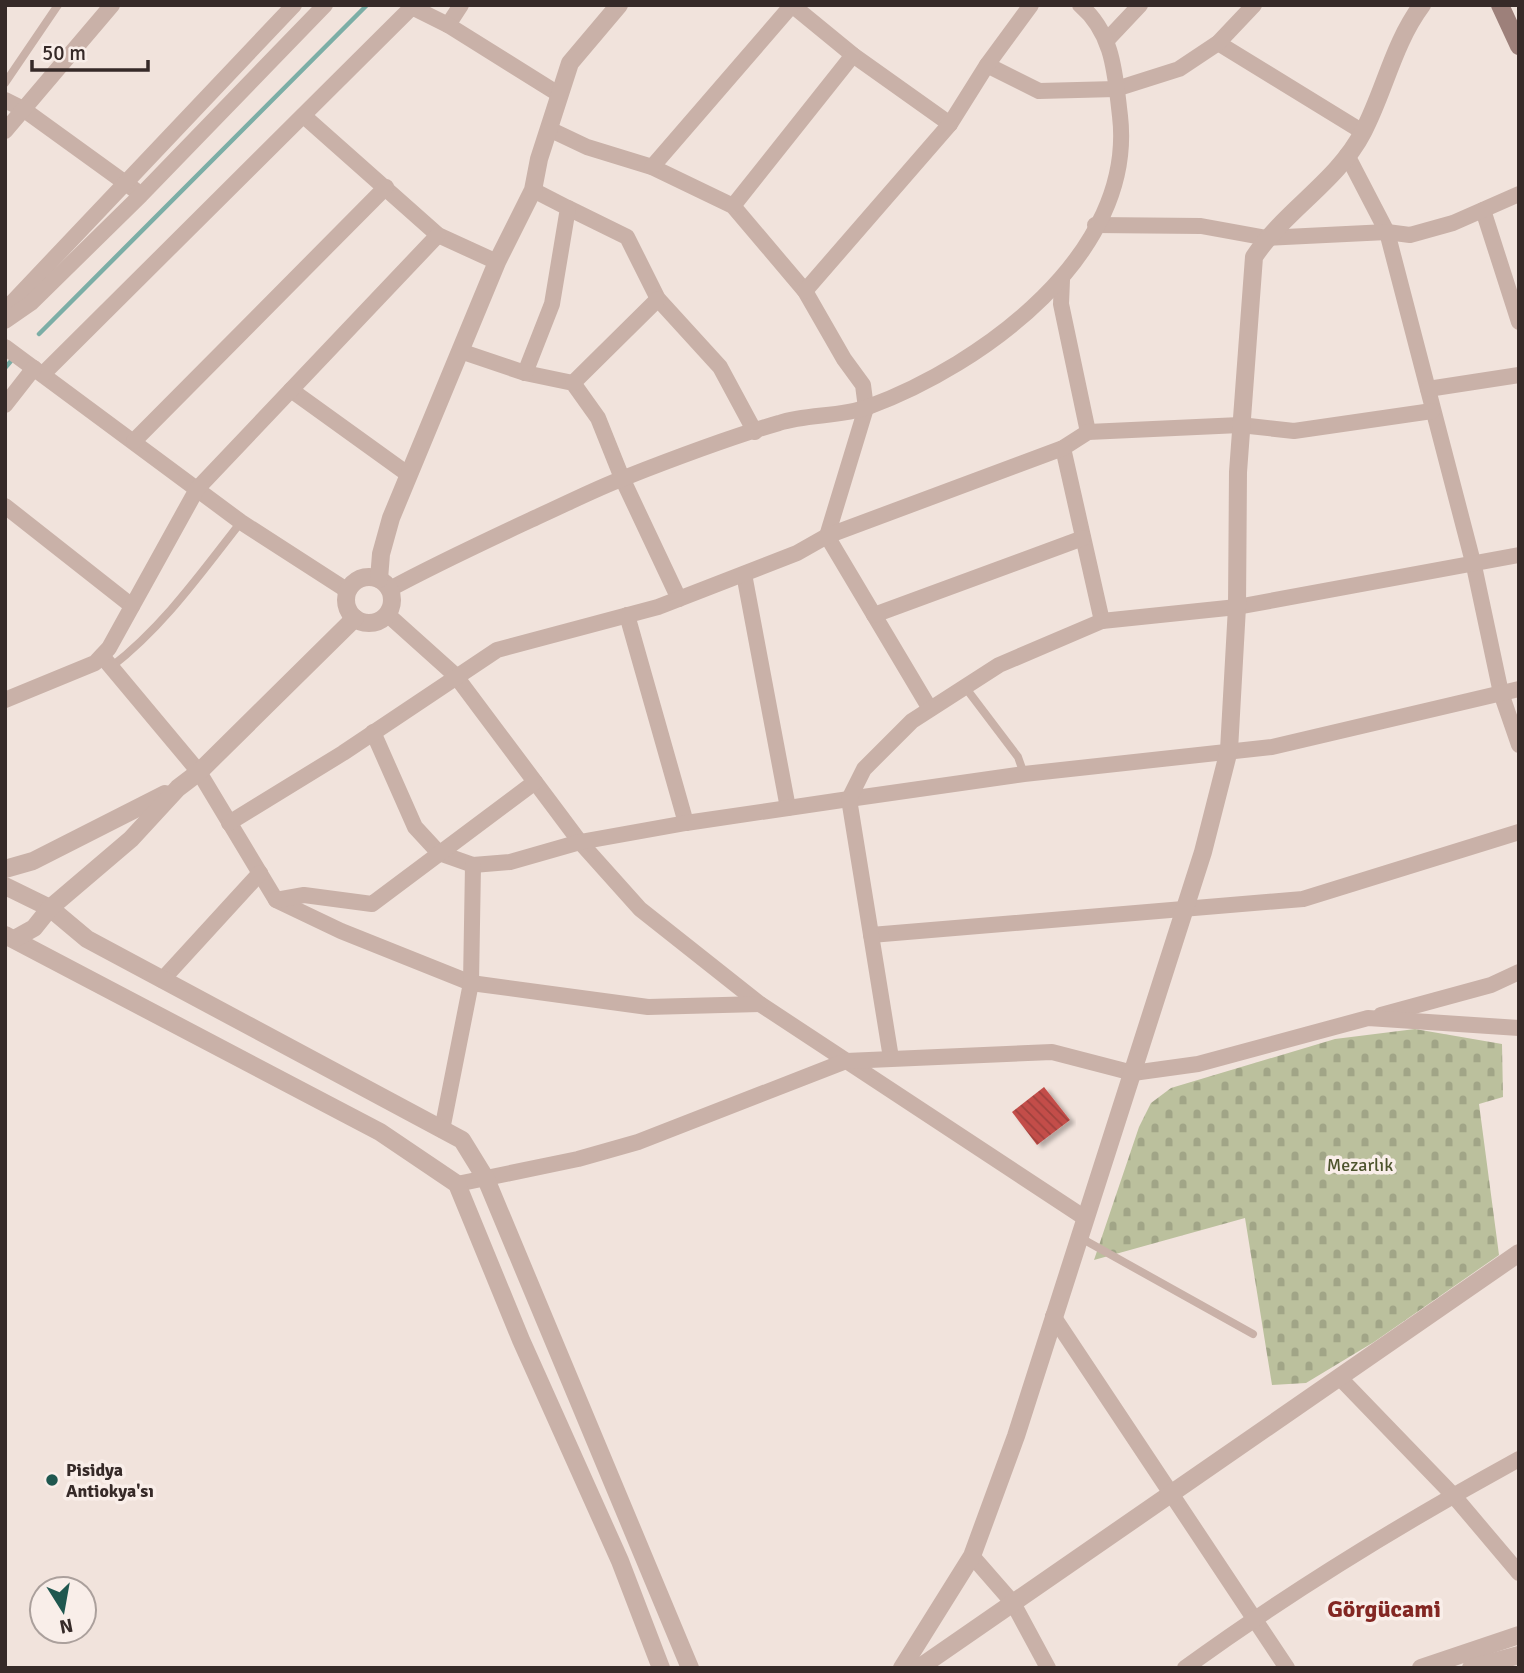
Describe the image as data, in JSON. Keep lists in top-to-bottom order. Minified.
{"districts":["Görgücami"],"parks":["Mezarlık"],"places":["Pisidya Antiokya'sı"],"scale_bar":"50 m","north":"bottom"}
